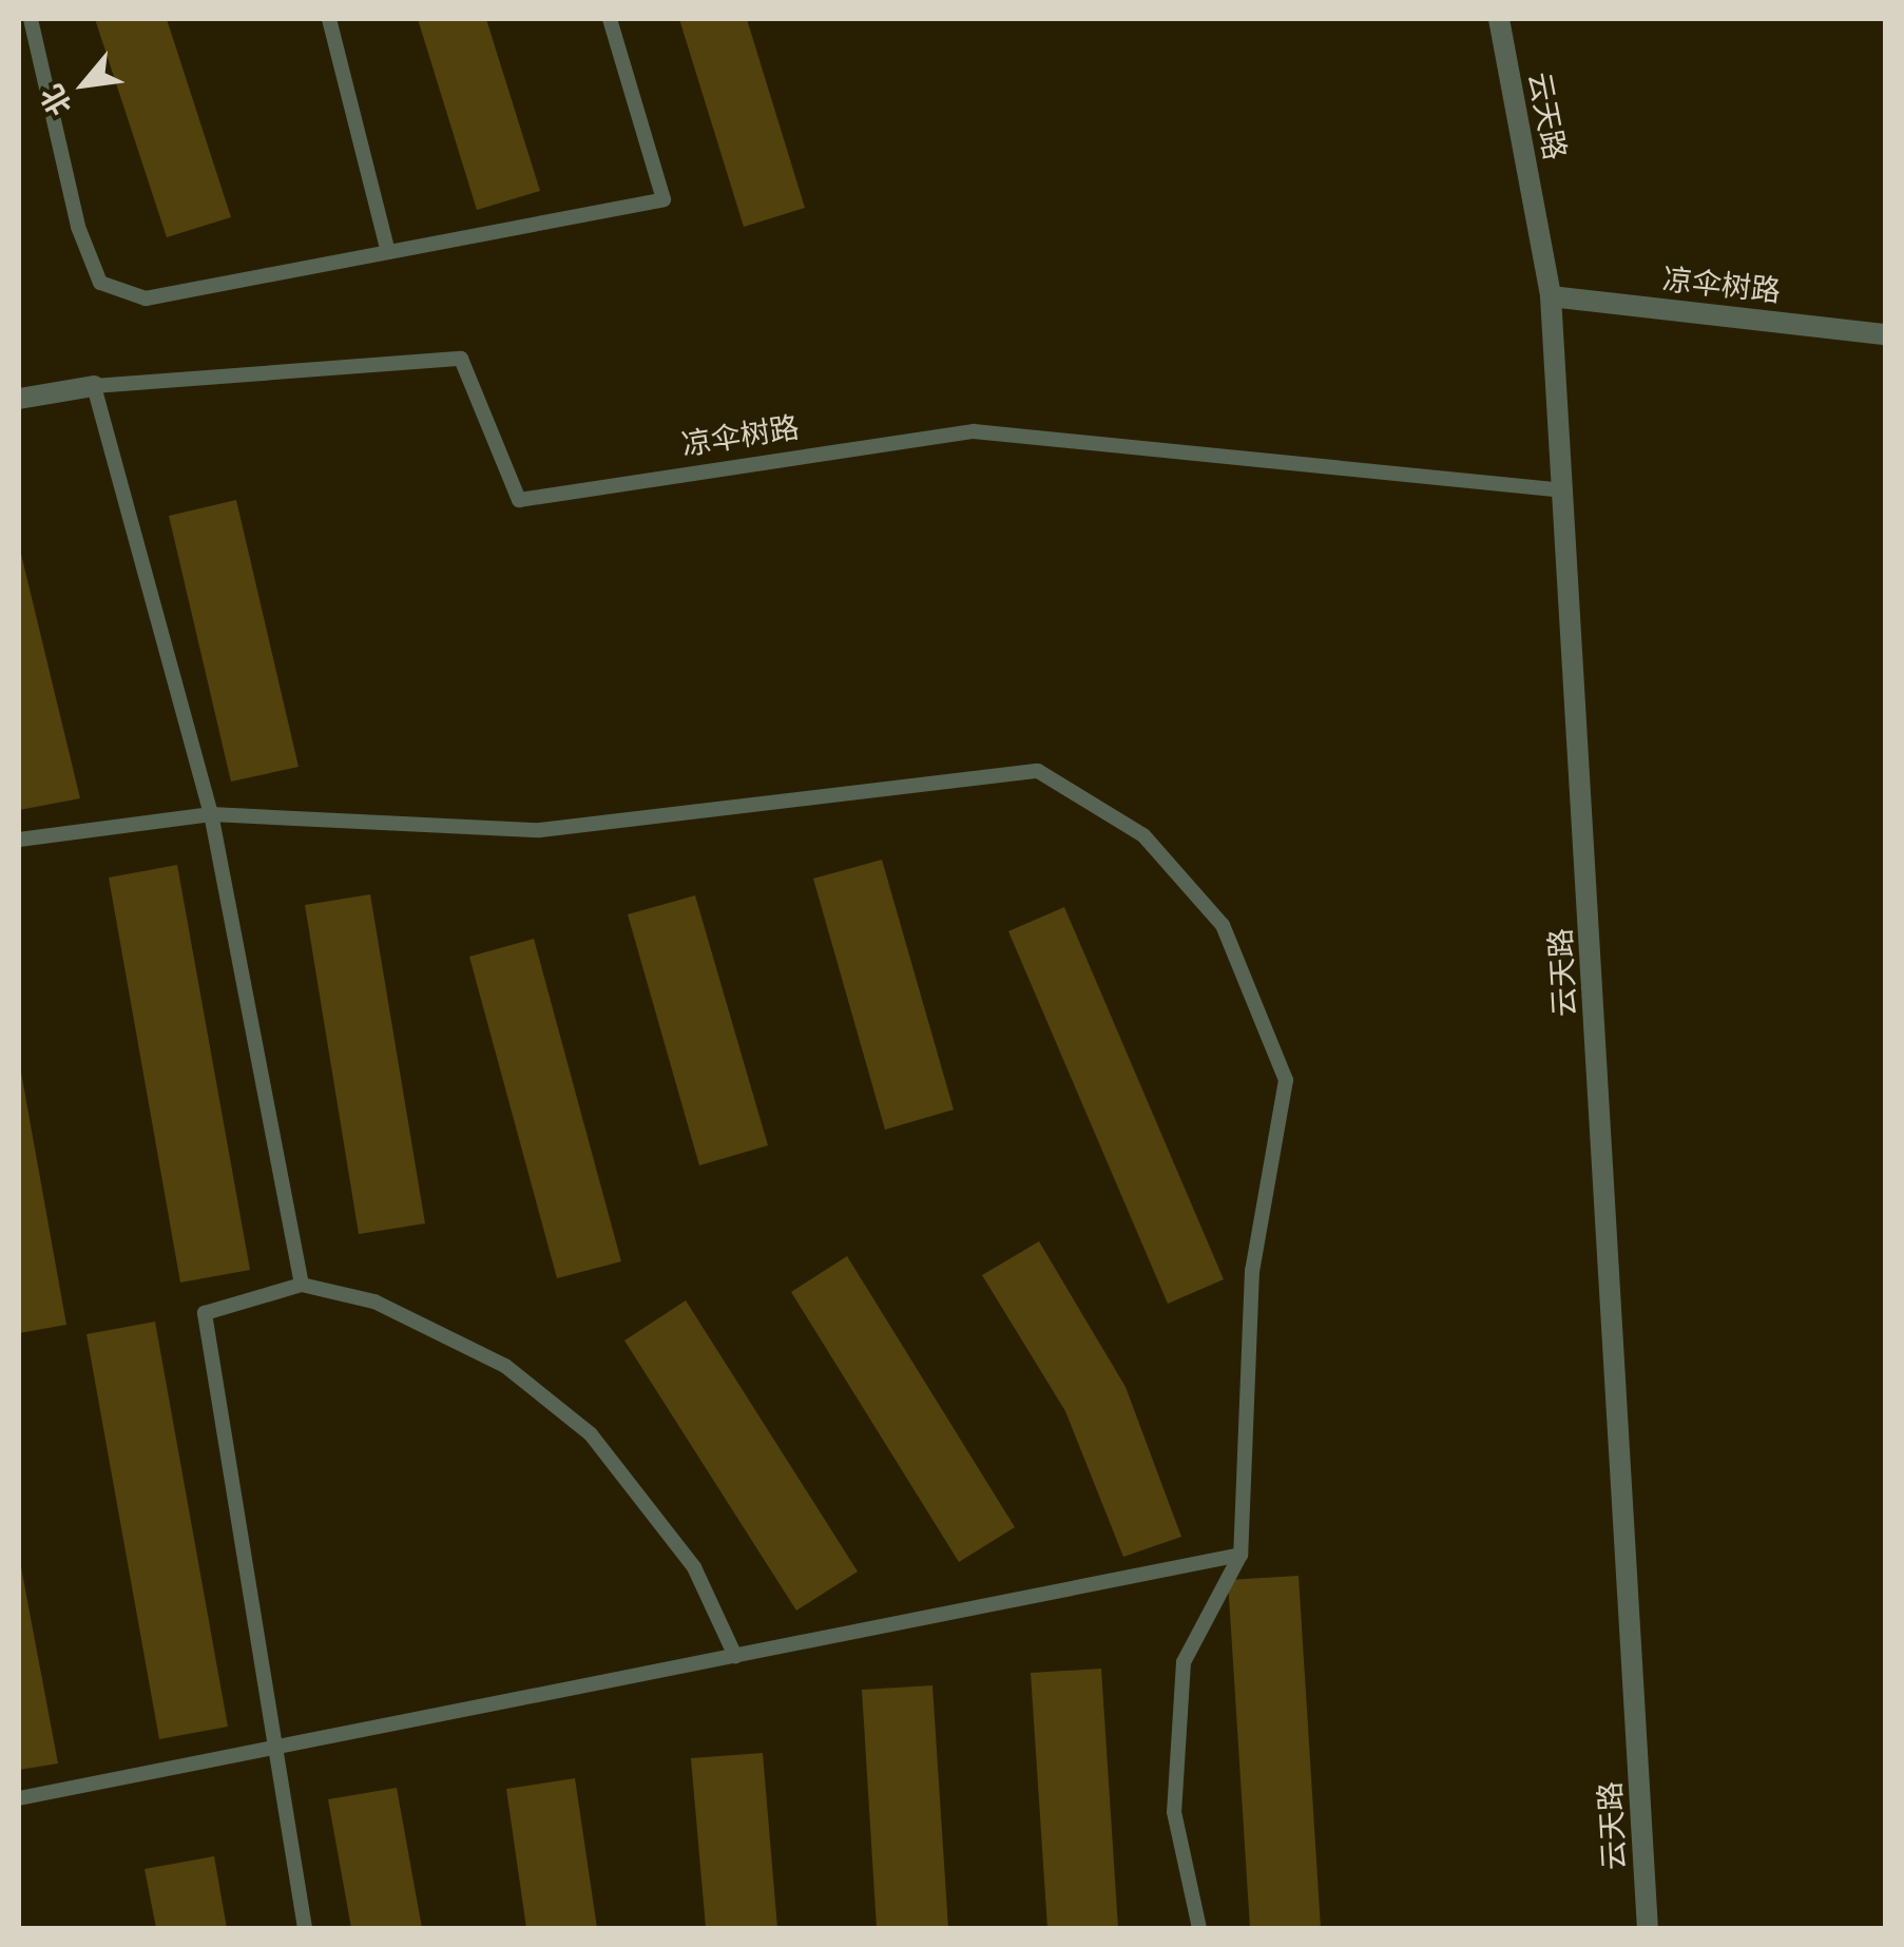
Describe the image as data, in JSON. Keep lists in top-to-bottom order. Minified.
{"streets":{"street":["云天路","凉伞树路"]},"crossings":[["云天路","凉伞树路"]],"north":"bottom left"}
